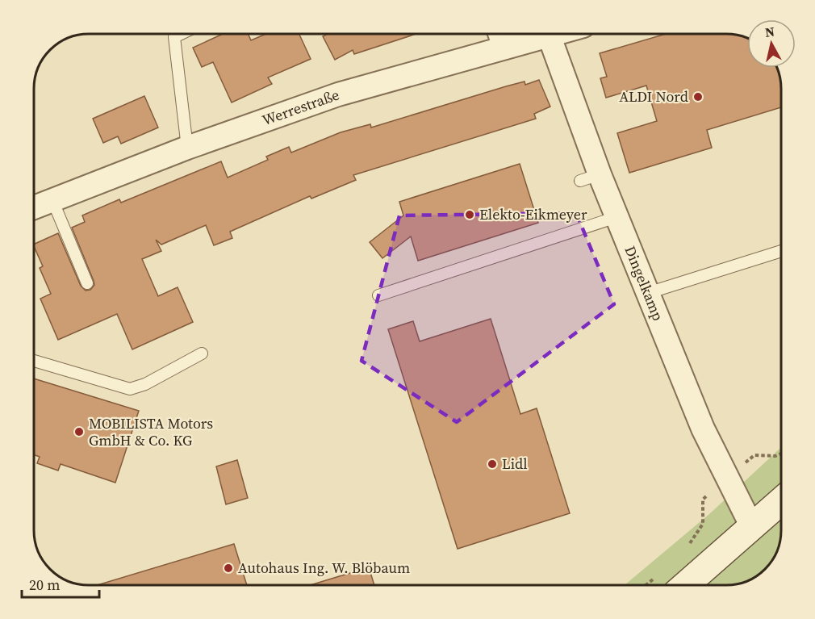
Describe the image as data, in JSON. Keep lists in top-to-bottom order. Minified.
{"streets":{"street":["Werrestraße","Dingelkamp"]},"crossings":[["Werrestraße","Dingelkamp"]],"places":["ALDI Nord","Elekto-Eikmeyer","MOBILISTA Motors GmbH & Co. KG","Lidl","Autohaus Ing. W. Blöbaum"],"scale_bar":"20 m","north":"top"}
